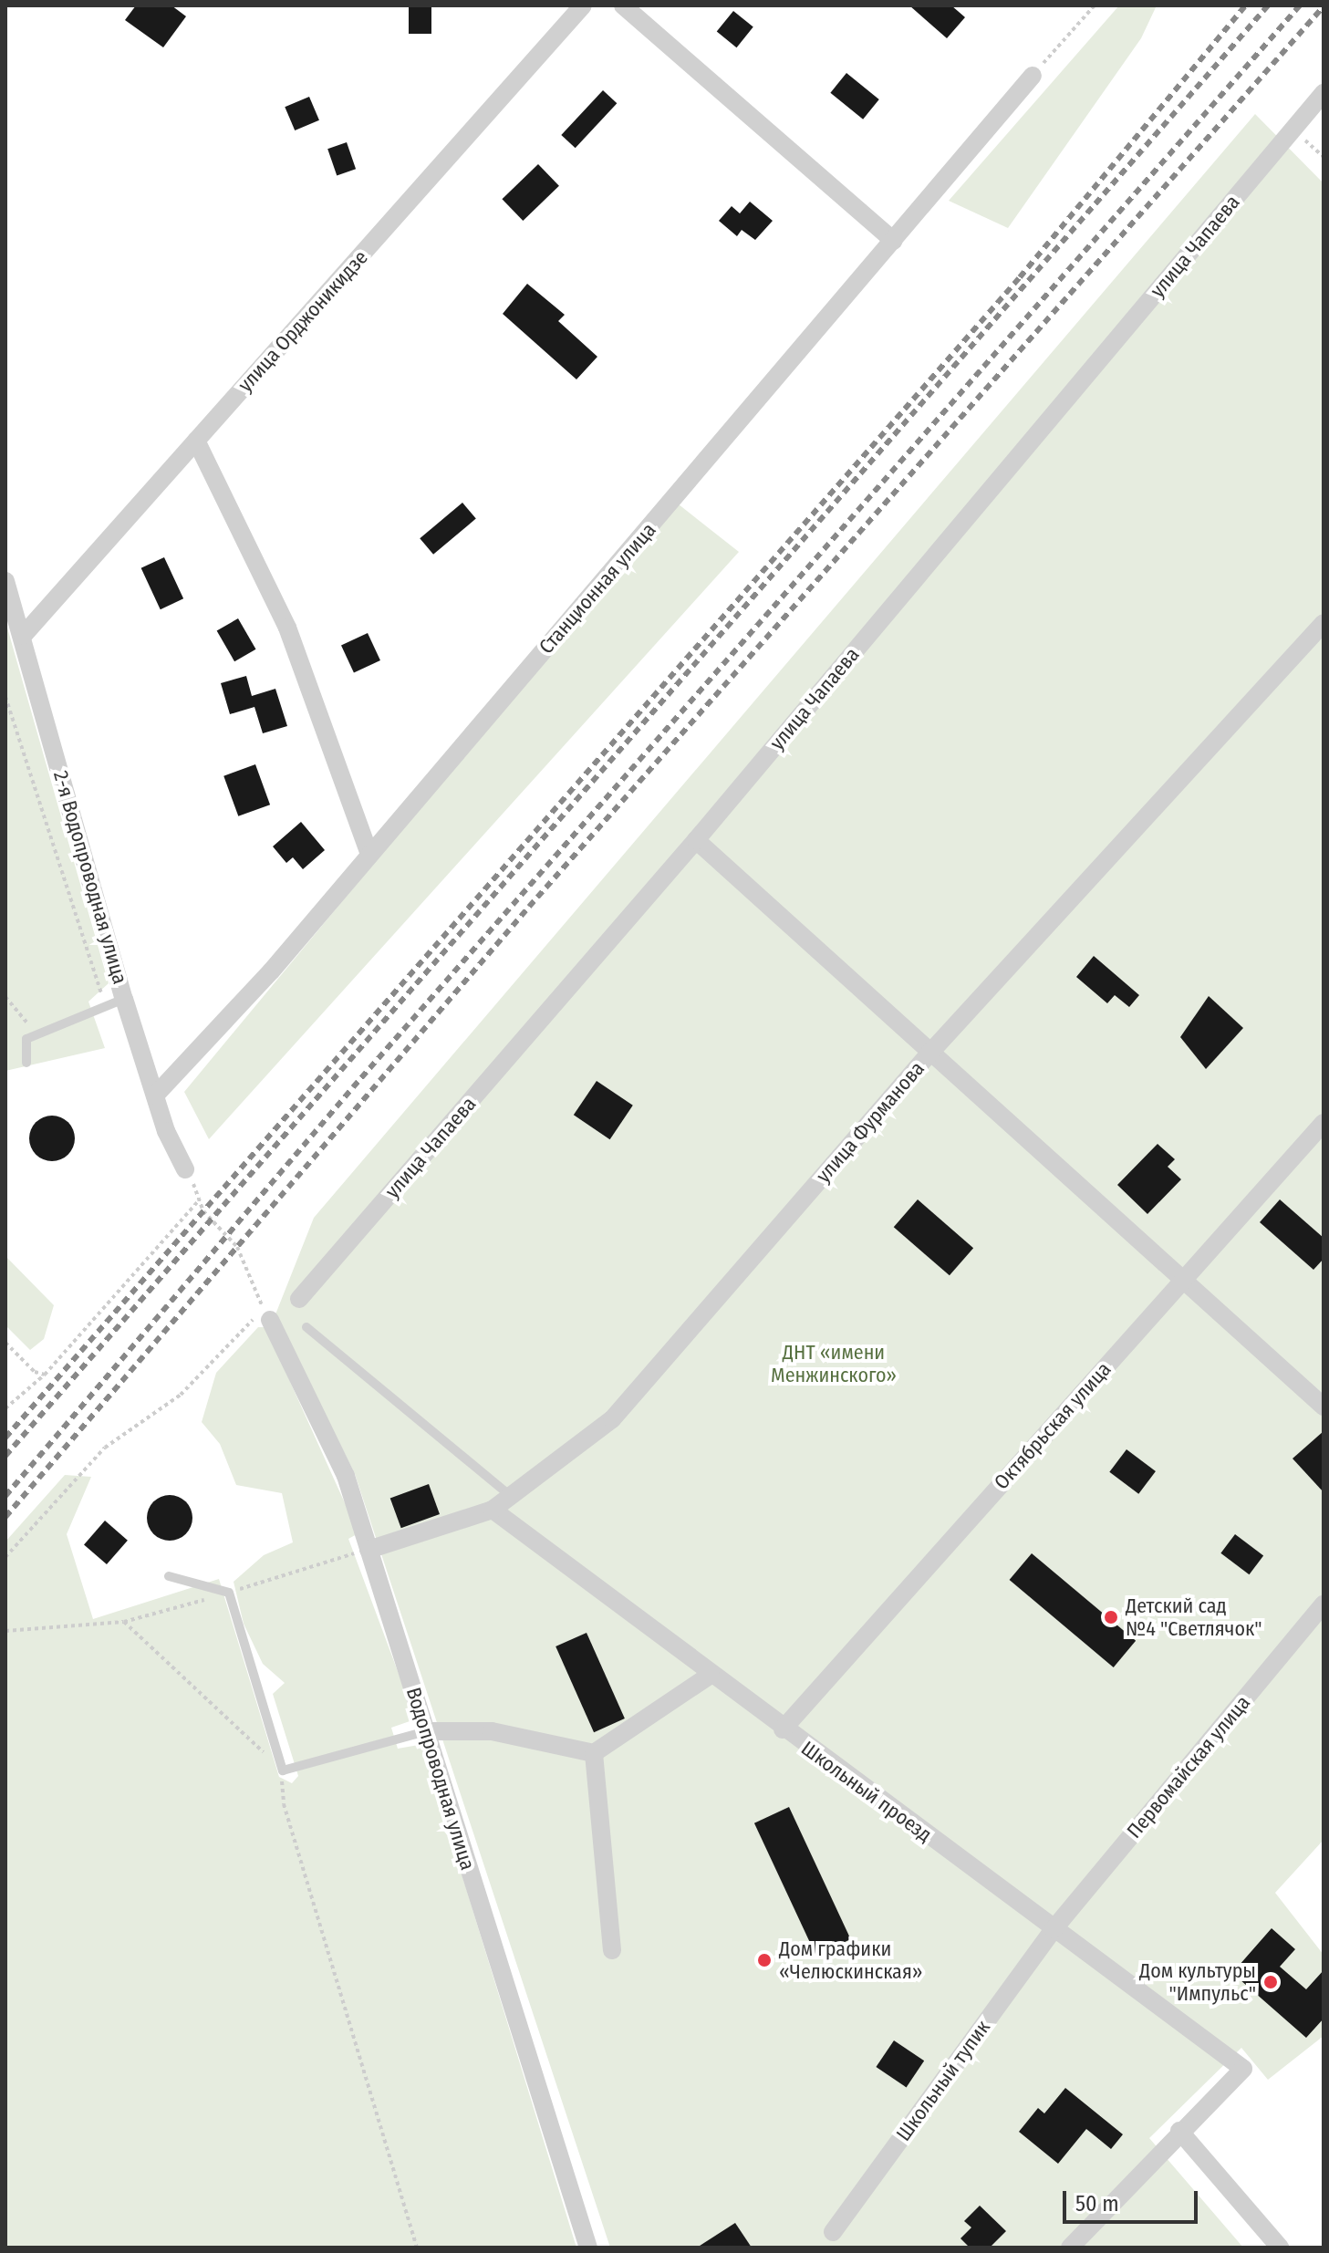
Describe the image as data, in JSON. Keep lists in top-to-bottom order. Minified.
{"streets":{"street":["улица Чапаева","улица Орджоникидзе","Станционная улица","2-я Водопроводная улица","улица Фурманова","Октябрьская улица","Первомайская улица","Водопроводная улица","Школьный проезд","Школьный тупик"]},"crossings":[["улица Орджоникидзе","2-я Водопроводная улица"],["Станционная улица","2-я Водопроводная улица"],["улица Фурманова","Водопроводная улица"],["улица Фурманова","Школьный проезд"],["Октябрьская улица","Школьный проезд"],["Первомайская улица","Школьный проезд"],["Первомайская улица","Школьный тупик"],["Школьный проезд","Школьный тупик"]],"parks":["ДНТ «имени Менжинского»"],"places":["Детский сад №4 \"Светлячок\"","Дом графики «Челюскинская»","Дом культуры \"Импульс\""],"scale_bar":"50 m"}
